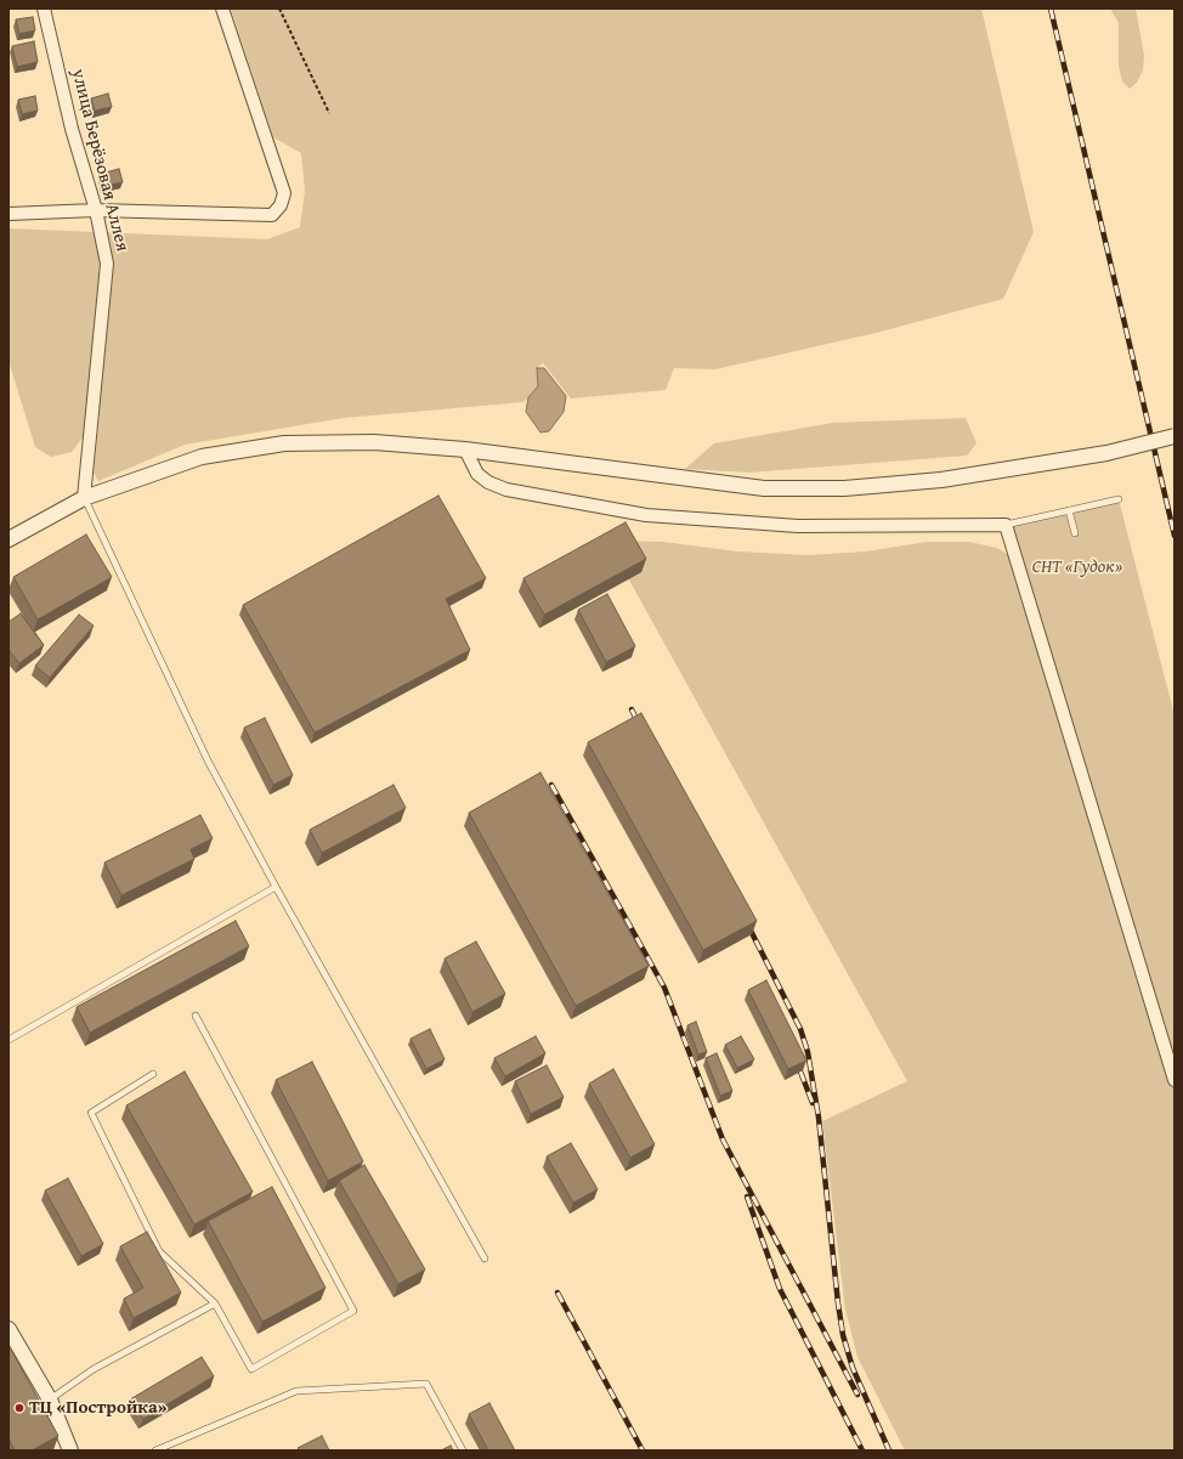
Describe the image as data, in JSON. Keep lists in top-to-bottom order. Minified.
{"streets":{"street":["улица Берёзовая Аллея"]},"parks":["СНТ «Гудок»"],"places":["ТЦ «Постройка»"]}
